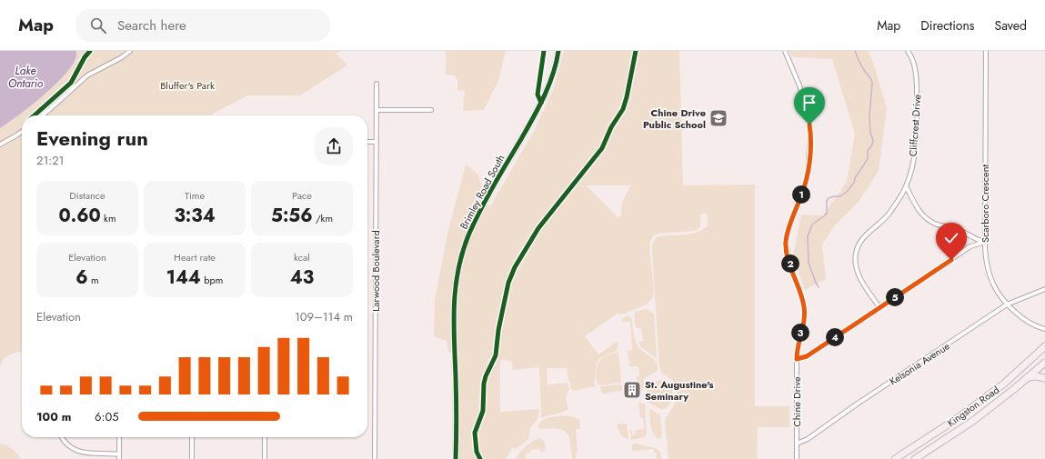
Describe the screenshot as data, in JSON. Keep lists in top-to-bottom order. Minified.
{"streets":{"main road":["Kingston Road"],"street":["Cliffcrest Drive","Brimley Road South","Scarboro Crescent","Larwood Boulevard","Kelsonia Avenue","Chine Drive"]},"crossings":[["Scarboro Crescent","Kelsonia Avenue"],["Kelsonia Avenue","Chine Drive"]],"water":["Lake Ontario"],"parks":["Bluffer's Park"],"places":{"school or university":["Chine Drive Public School"],"building":["St. Augustine's Seminary"]},"page":{"header":"Map","search":"Search here","nav":["Map","Directions","Saved"],"heading":["Evening run","21:21"],"stats":[["Distance","0.60 km"],["Time","3:34"],["Pace","5:56 /km"],["Elevation","6 m"],["Heart rate","144 bpm"],["kcal","43"]],"pins":["1","2","5","3","4"],"chart":["Elevation","109–114 m"],"list":[{"name":"100 m","note":"6:05"}]}}
